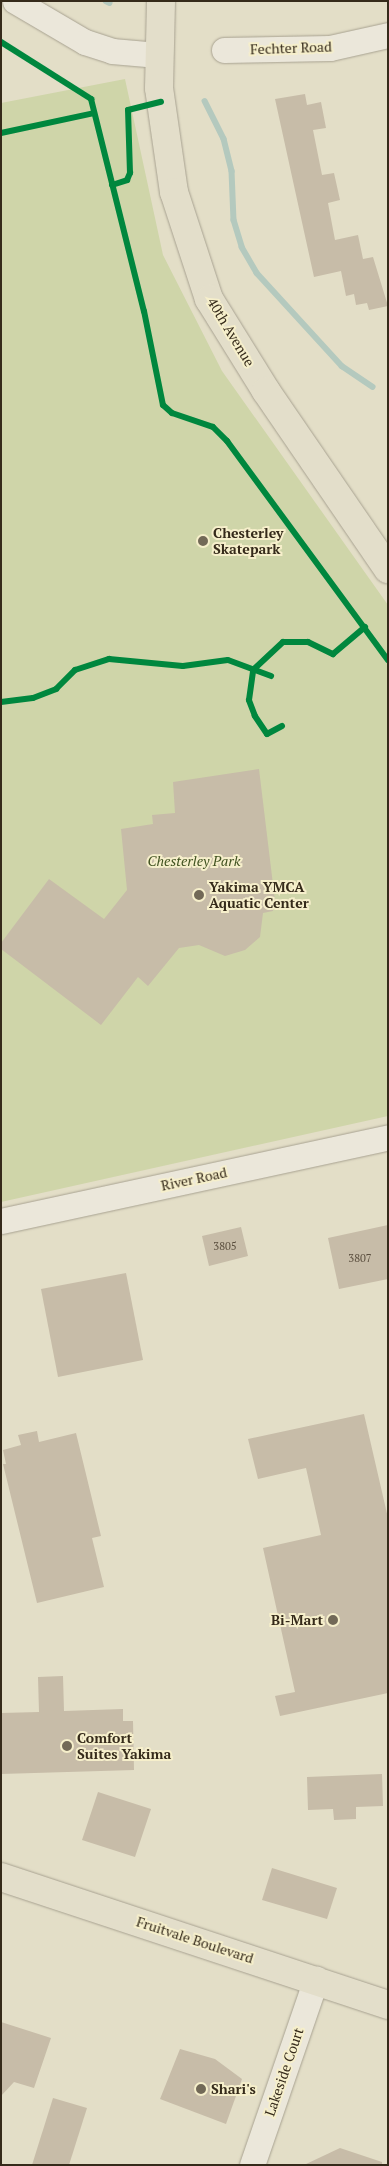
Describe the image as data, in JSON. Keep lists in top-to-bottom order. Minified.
{"streets":{"main road":["40th Avenue","Fruitvale Boulevard"],"street":["Fechter Road","River Road","Lakeside Court"]},"crossings":[["Fruitvale Boulevard","Lakeside Court"]],"parks":["Chesterley Park"],"places":["Chesterley Skatepark","Yakima YMCA Aquatic Center","Bi-Mart","Comfort Suites Yakima","Shari's"],"house_numbers":["3805","3807"]}
